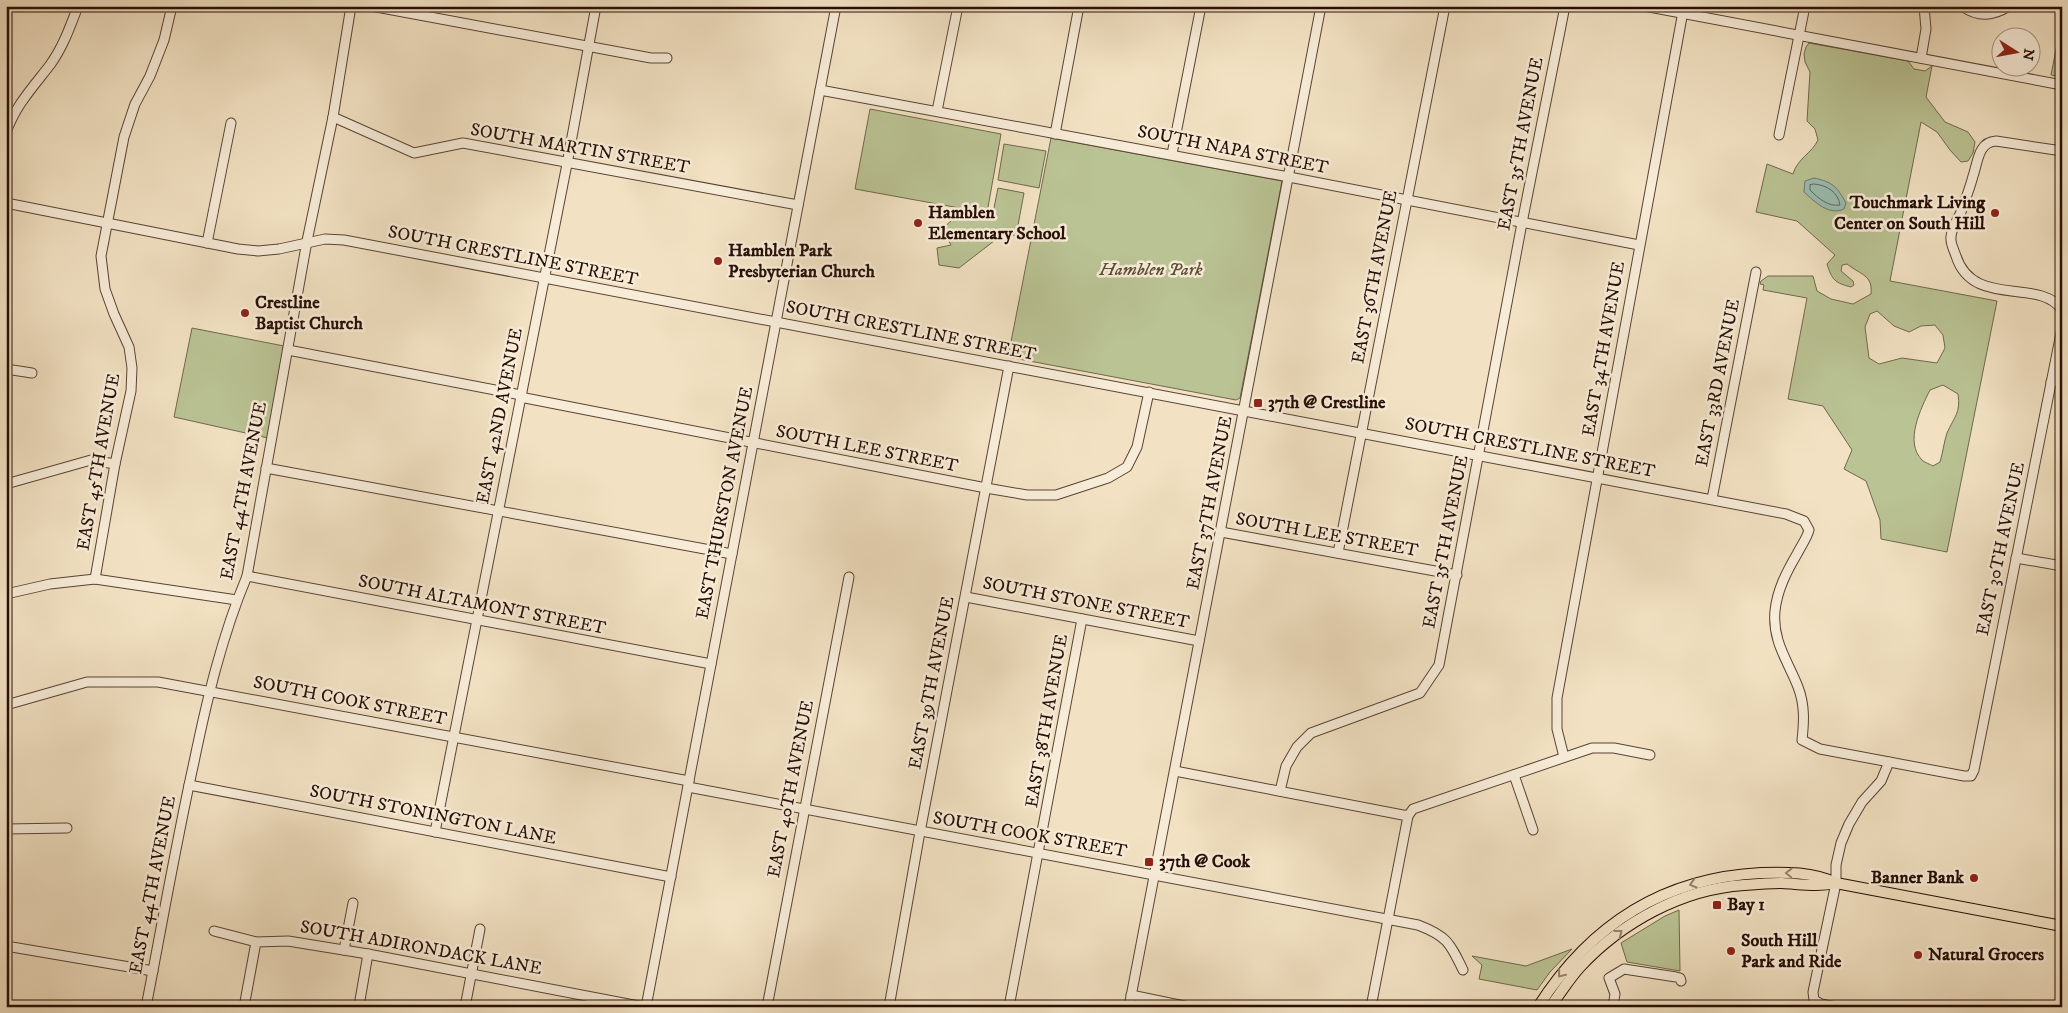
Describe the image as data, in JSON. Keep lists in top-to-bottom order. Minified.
{"streets":{"street":["EAST 35TH AVENUE","SOUTH MARTIN STREET","SOUTH NAPA STREET","SOUTH CRESTLINE STREET","EAST 36TH AVENUE","EAST 34TH AVENUE","EAST 33RD AVENUE","EAST 42ND AVENUE","SOUTH LEE STREET","EAST 45TH AVENUE","EAST 44TH AVENUE","EAST THURSTON AVENUE","EAST 37TH AVENUE","EAST 30TH AVENUE","SOUTH STONE STREET","SOUTH ALTAMONT STREET","EAST 39TH AVENUE","SOUTH COOK STREET","EAST 38TH AVENUE","EAST 40TH AVENUE","SOUTH STONINGTON LANE","SOUTH ADIRONDACK LANE"]},"crossings":[["EAST 35TH AVENUE","SOUTH NAPA STREET"],["EAST 35TH AVENUE","SOUTH CRESTLINE STREET"],["EAST 35TH AVENUE","SOUTH LEE STREET"],["SOUTH MARTIN STREET","EAST 42ND AVENUE"],["SOUTH MARTIN STREET","EAST 44TH AVENUE"],["SOUTH MARTIN STREET","EAST THURSTON AVENUE"],["SOUTH NAPA STREET","EAST 36TH AVENUE"],["SOUTH NAPA STREET","EAST 34TH AVENUE"],["SOUTH NAPA STREET","EAST THURSTON AVENUE"],["SOUTH NAPA STREET","EAST 37TH AVENUE"],["SOUTH CRESTLINE STREET","EAST 36TH AVENUE"],["SOUTH CRESTLINE STREET","EAST 34TH AVENUE"],["SOUTH CRESTLINE STREET","EAST 33RD AVENUE"],["SOUTH CRESTLINE STREET","EAST 42ND AVENUE"],["SOUTH CRESTLINE STREET","SOUTH LEE STREET"],["SOUTH CRESTLINE STREET","EAST 45TH AVENUE"],["SOUTH CRESTLINE STREET","EAST 44TH AVENUE"],["SOUTH CRESTLINE STREET","EAST THURSTON AVENUE"],["SOUTH CRESTLINE STREET","EAST 37TH AVENUE"],["SOUTH CRESTLINE STREET","EAST 30TH AVENUE"],["SOUTH CRESTLINE STREET","EAST 39TH AVENUE"],["EAST 36TH AVENUE","SOUTH LEE STREET"],["EAST 42ND AVENUE","SOUTH LEE STREET"],["EAST 42ND AVENUE","SOUTH ALTAMONT STREET"],["EAST 42ND AVENUE","SOUTH COOK STREET"],["EAST 42ND AVENUE","SOUTH STONINGTON LANE"],["SOUTH LEE STREET","EAST 44TH AVENUE"],["SOUTH LEE STREET","EAST THURSTON AVENUE"],["SOUTH LEE STREET","EAST 37TH AVENUE"],["SOUTH LEE STREET","EAST 39TH AVENUE"],["EAST 44TH AVENUE","SOUTH ALTAMONT STREET"],["EAST 44TH AVENUE","SOUTH COOK STREET"],["EAST 44TH AVENUE","SOUTH STONINGTON LANE"],["EAST THURSTON AVENUE","SOUTH ALTAMONT STREET"],["EAST THURSTON AVENUE","SOUTH COOK STREET"],["EAST THURSTON AVENUE","SOUTH STONINGTON LANE"],["EAST THURSTON AVENUE","SOUTH ADIRONDACK LANE"],["EAST 37TH AVENUE","SOUTH STONE STREET"],["EAST 37TH AVENUE","SOUTH COOK STREET"],["SOUTH STONE STREET","EAST 39TH AVENUE"],["SOUTH STONE STREET","EAST 38TH AVENUE"],["EAST 39TH AVENUE","SOUTH COOK STREET"],["SOUTH COOK STREET","EAST 38TH AVENUE"],["SOUTH COOK STREET","EAST 40TH AVENUE"]],"parks":["Hamblen Park"],"places":{"other":["Touchmark Living Center on South Hill","Hamblen Elementary School","Hamblen Park Presbyterian Church","Crestline Baptist Church","Banner Bank","South Hill Park and Ride","Natural Grocers"],"transit":["37th @ Crestline","37th @ Cook","Bay 1"]},"north":"right"}
